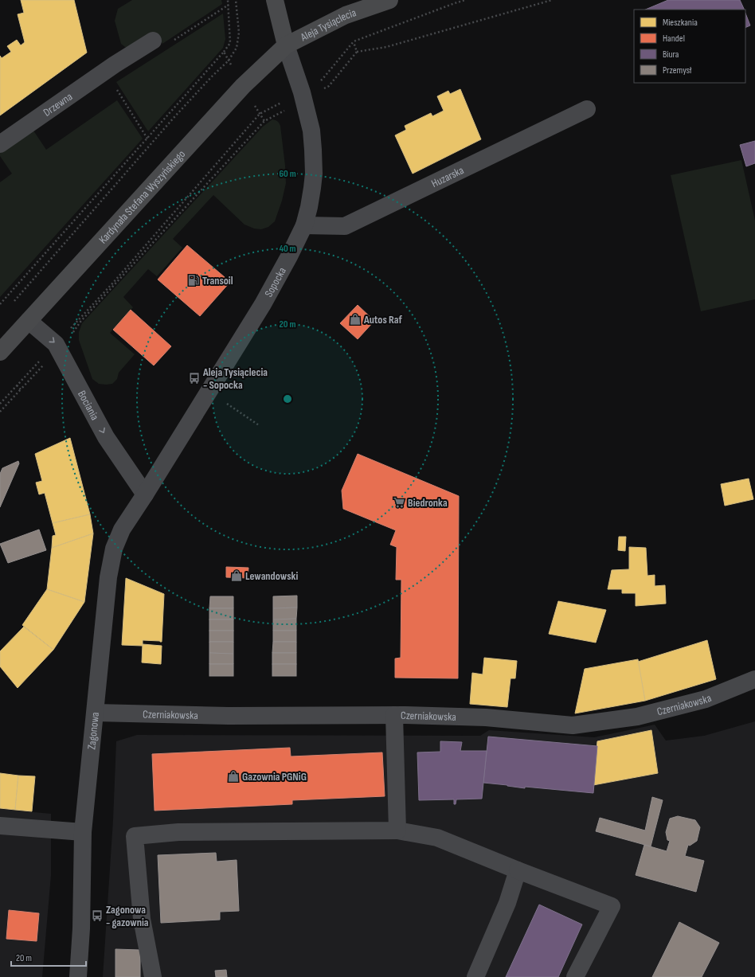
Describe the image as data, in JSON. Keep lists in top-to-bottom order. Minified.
{"streets":{"main road":["Aleja Tysiąclecia","Kardynała Stefana Wyszyńskiego"],"street":["Drzewna","Huzarska","Sopocka","Bociania","Czerniakowska","Zagonowa"]},"crossings":[["Aleja Tysiąclecia","Kardynała Stefana Wyszyńskiego"],["Aleja Tysiąclecia","Sopocka"],["Huzarska","Sopocka"],["Kardynała Stefana Wyszyńskiego","Sopocka"],["Kardynała Stefana Wyszyńskiego","Bociania"],["Sopocka","Bociania"],["Sopocka","Zagonowa"],["Bociania","Zagonowa"],["Czerniakowska","Zagonowa"]],"one_way":["Bociania"],"places":{"fuel station":["Transoil"],"shop":["Autos Raf","Lewandowski","Gazownia PGNiG"],"bus stop":["Aleja Tysiąclecia - Sopocka","Zagonowa - gazownia"],"supermarket":["Biedronka"]},"legend":["Mieszkania","Handel","Biura","Przemysł"],"scale_bar":"20 m","rings":["60 m","40 m","20 m"]}
